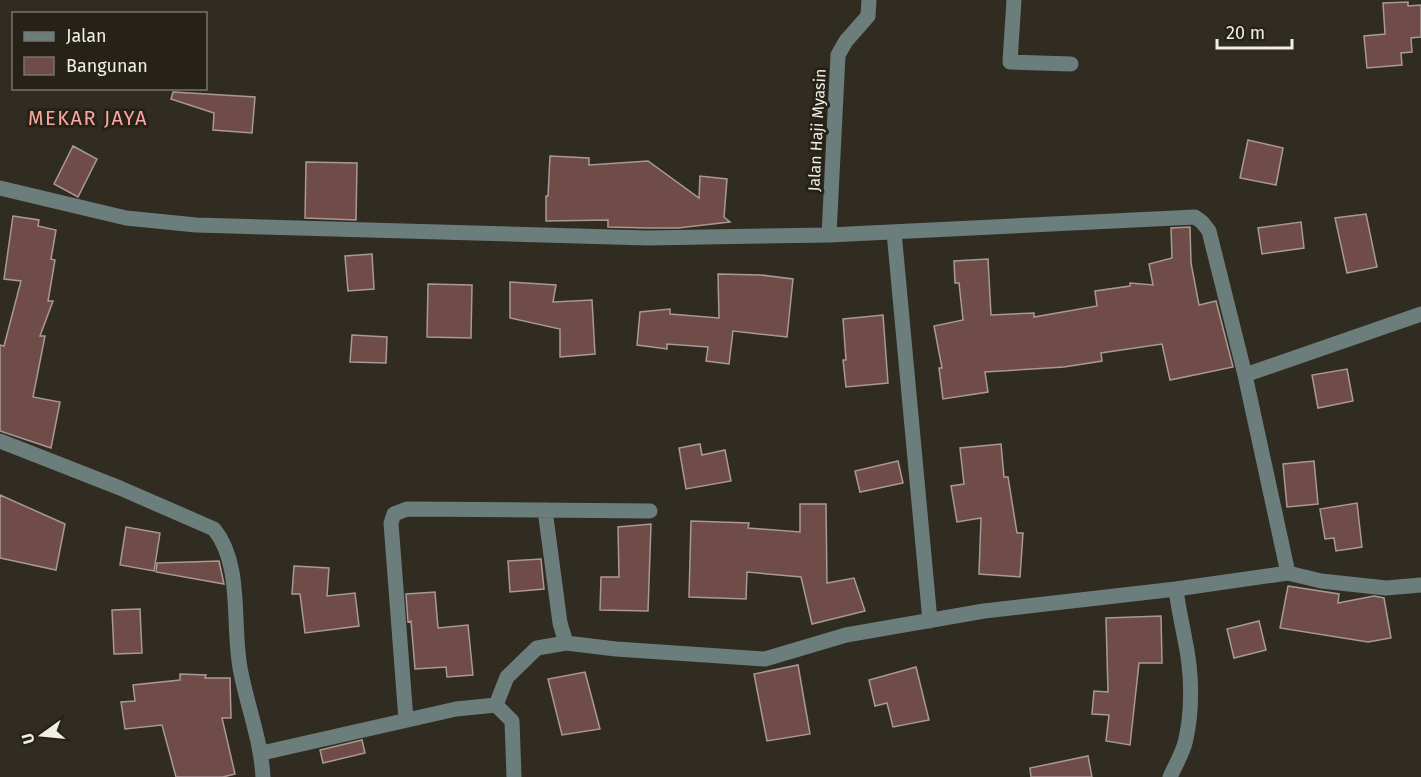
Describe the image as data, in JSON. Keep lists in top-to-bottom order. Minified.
{"streets":{"street":["Jalan Haji Myasin"]},"districts":["MEKAR JAYA"],"legend":["Jalan","Bangunan"],"scale_bar":"20 m","north":"left"}
